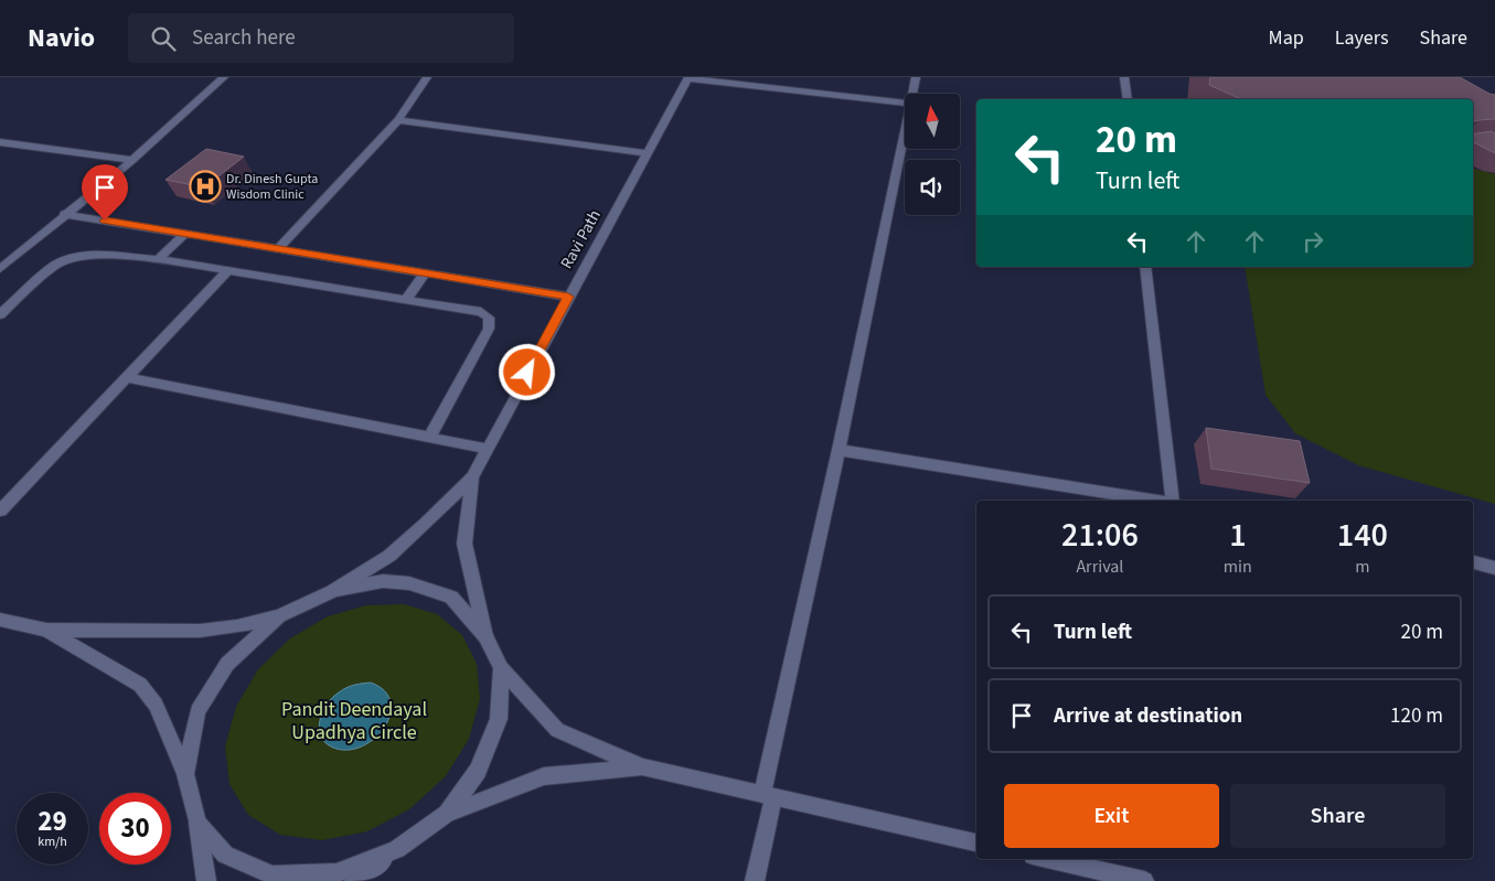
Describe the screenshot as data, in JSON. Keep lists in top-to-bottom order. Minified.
{"streets":{"street":["Ravi Path"]},"parks":["Pandit Deendayal Upadhya Circle"],"places":{"hospital":["Dr. Dinesh Gupta Wisdom Clinic"]},"north":"top","page":{"header":"Navio","search":"Search here","nav":["Map","Layers","Share"],"turn":["20 m","Turn left"],"eta":["21:06","Arrival","1","min","140","m"],"list":[{"name":"Turn left","value":"20 m"},{"name":"Arrive at destination","value":"120 m"}],"buttons":["Exit","Share"],"speed":"29 km/h","limit":"30"}}
